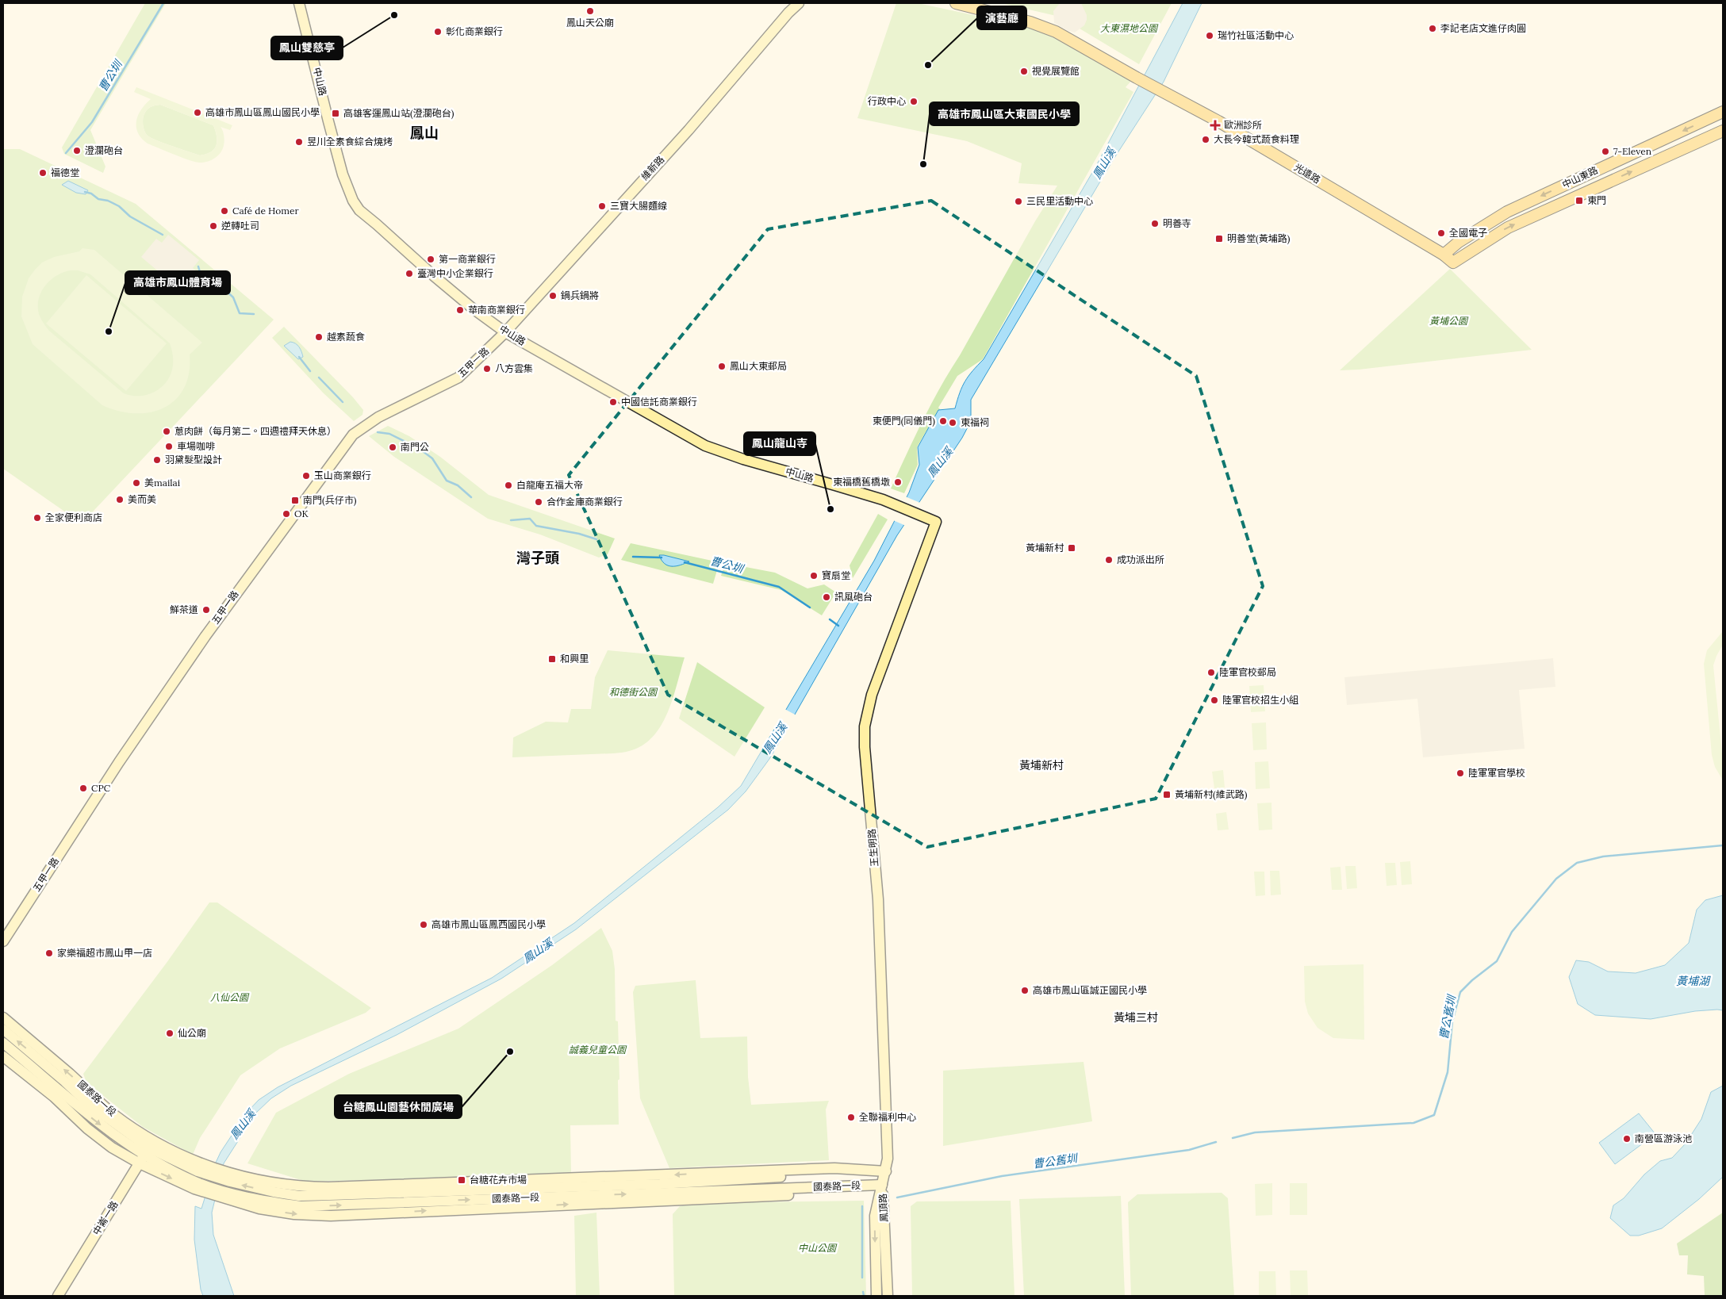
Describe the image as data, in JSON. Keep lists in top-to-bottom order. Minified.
{"streets":{"main road":["光遠路","中山東路"],"street":["中山路","維新路","五甲一路","王生明路","國泰路一段","鳳頂路","中崙一路"]},"crossings":[["中山路","維新路"],["中山路","五甲一路"],["中山路","王生明路"],["維新路","五甲一路"],["光遠路","中山東路"],["王生明路","國泰路一段"],["王生明路","鳳頂路"],["國泰路一段","鳳頂路"],["國泰路一段","中崙一路"]],"districts":["鳳山","灣子頭","黃埔新村","黃埔三村"],"water":["曹公圳","鳳山溪","黃埔湖","曹公舊圳"],"parks":["大東濕地公園","黃埔公園","和德街公園","八仙公園","誠義兒童公園","中山公園"],"places":{"other":["鳳山天公廟","鳳山雙慈亭","李記老店文進仔肉圓","彰化商業銀行","瑞竹社區活動中心","演藝廳","視覺展覽館","行政中心","高雄市鳳山區鳳山國民小學","大長今韓式蔬食料理","昱川全素食綜合燒烤","澄瀾砲台","7-Eleven","高雄市鳳山區大東國民小學","福德堂","三民里活動中心","三寶大腸麵線","Café de Homer","明善寺","逆轉吐司","全國電子","第一商業銀行","臺灣中小企業銀行","鍋兵鍋將","華南商業銀行","高雄市鳳山體育場","越素蔬食","鳳山大東郵局","八方雲集","中國信託商業銀行","東便門(同儀門)","東福祠","蔥肉餅（每月第二。四週禮拜天休息）","車場咖啡","南門公","羽黛髮型設計","玉山商業銀行","東福橋舊橋墩","美mailai","白龍庵五福大帝","美而美","合作金庫商業銀行","鳳山龍山寺","OK","全家便利商店","成功派出所","寶扇堂","訊風砲台","鮮茶道","陸軍官校郵局","陸軍官校招生小組","陸軍軍官學校","CPC","高雄市鳳山區鳳西國民小學","家樂福超市鳳山甲一店","高雄市鳳山區誠正國民小學","仙公廟","台糖鳳山園藝休閒廣場","全聯福利中心","南營區游泳池"],"transit":["高雄客運鳳山站(澄瀾砲台)","東門","明善堂(黃埔路)","南門(兵仔市)","黃埔新村","和興里","黃埔新村(維武路)","台糖花卉市場"],"health":["歐洲診所"]}}
